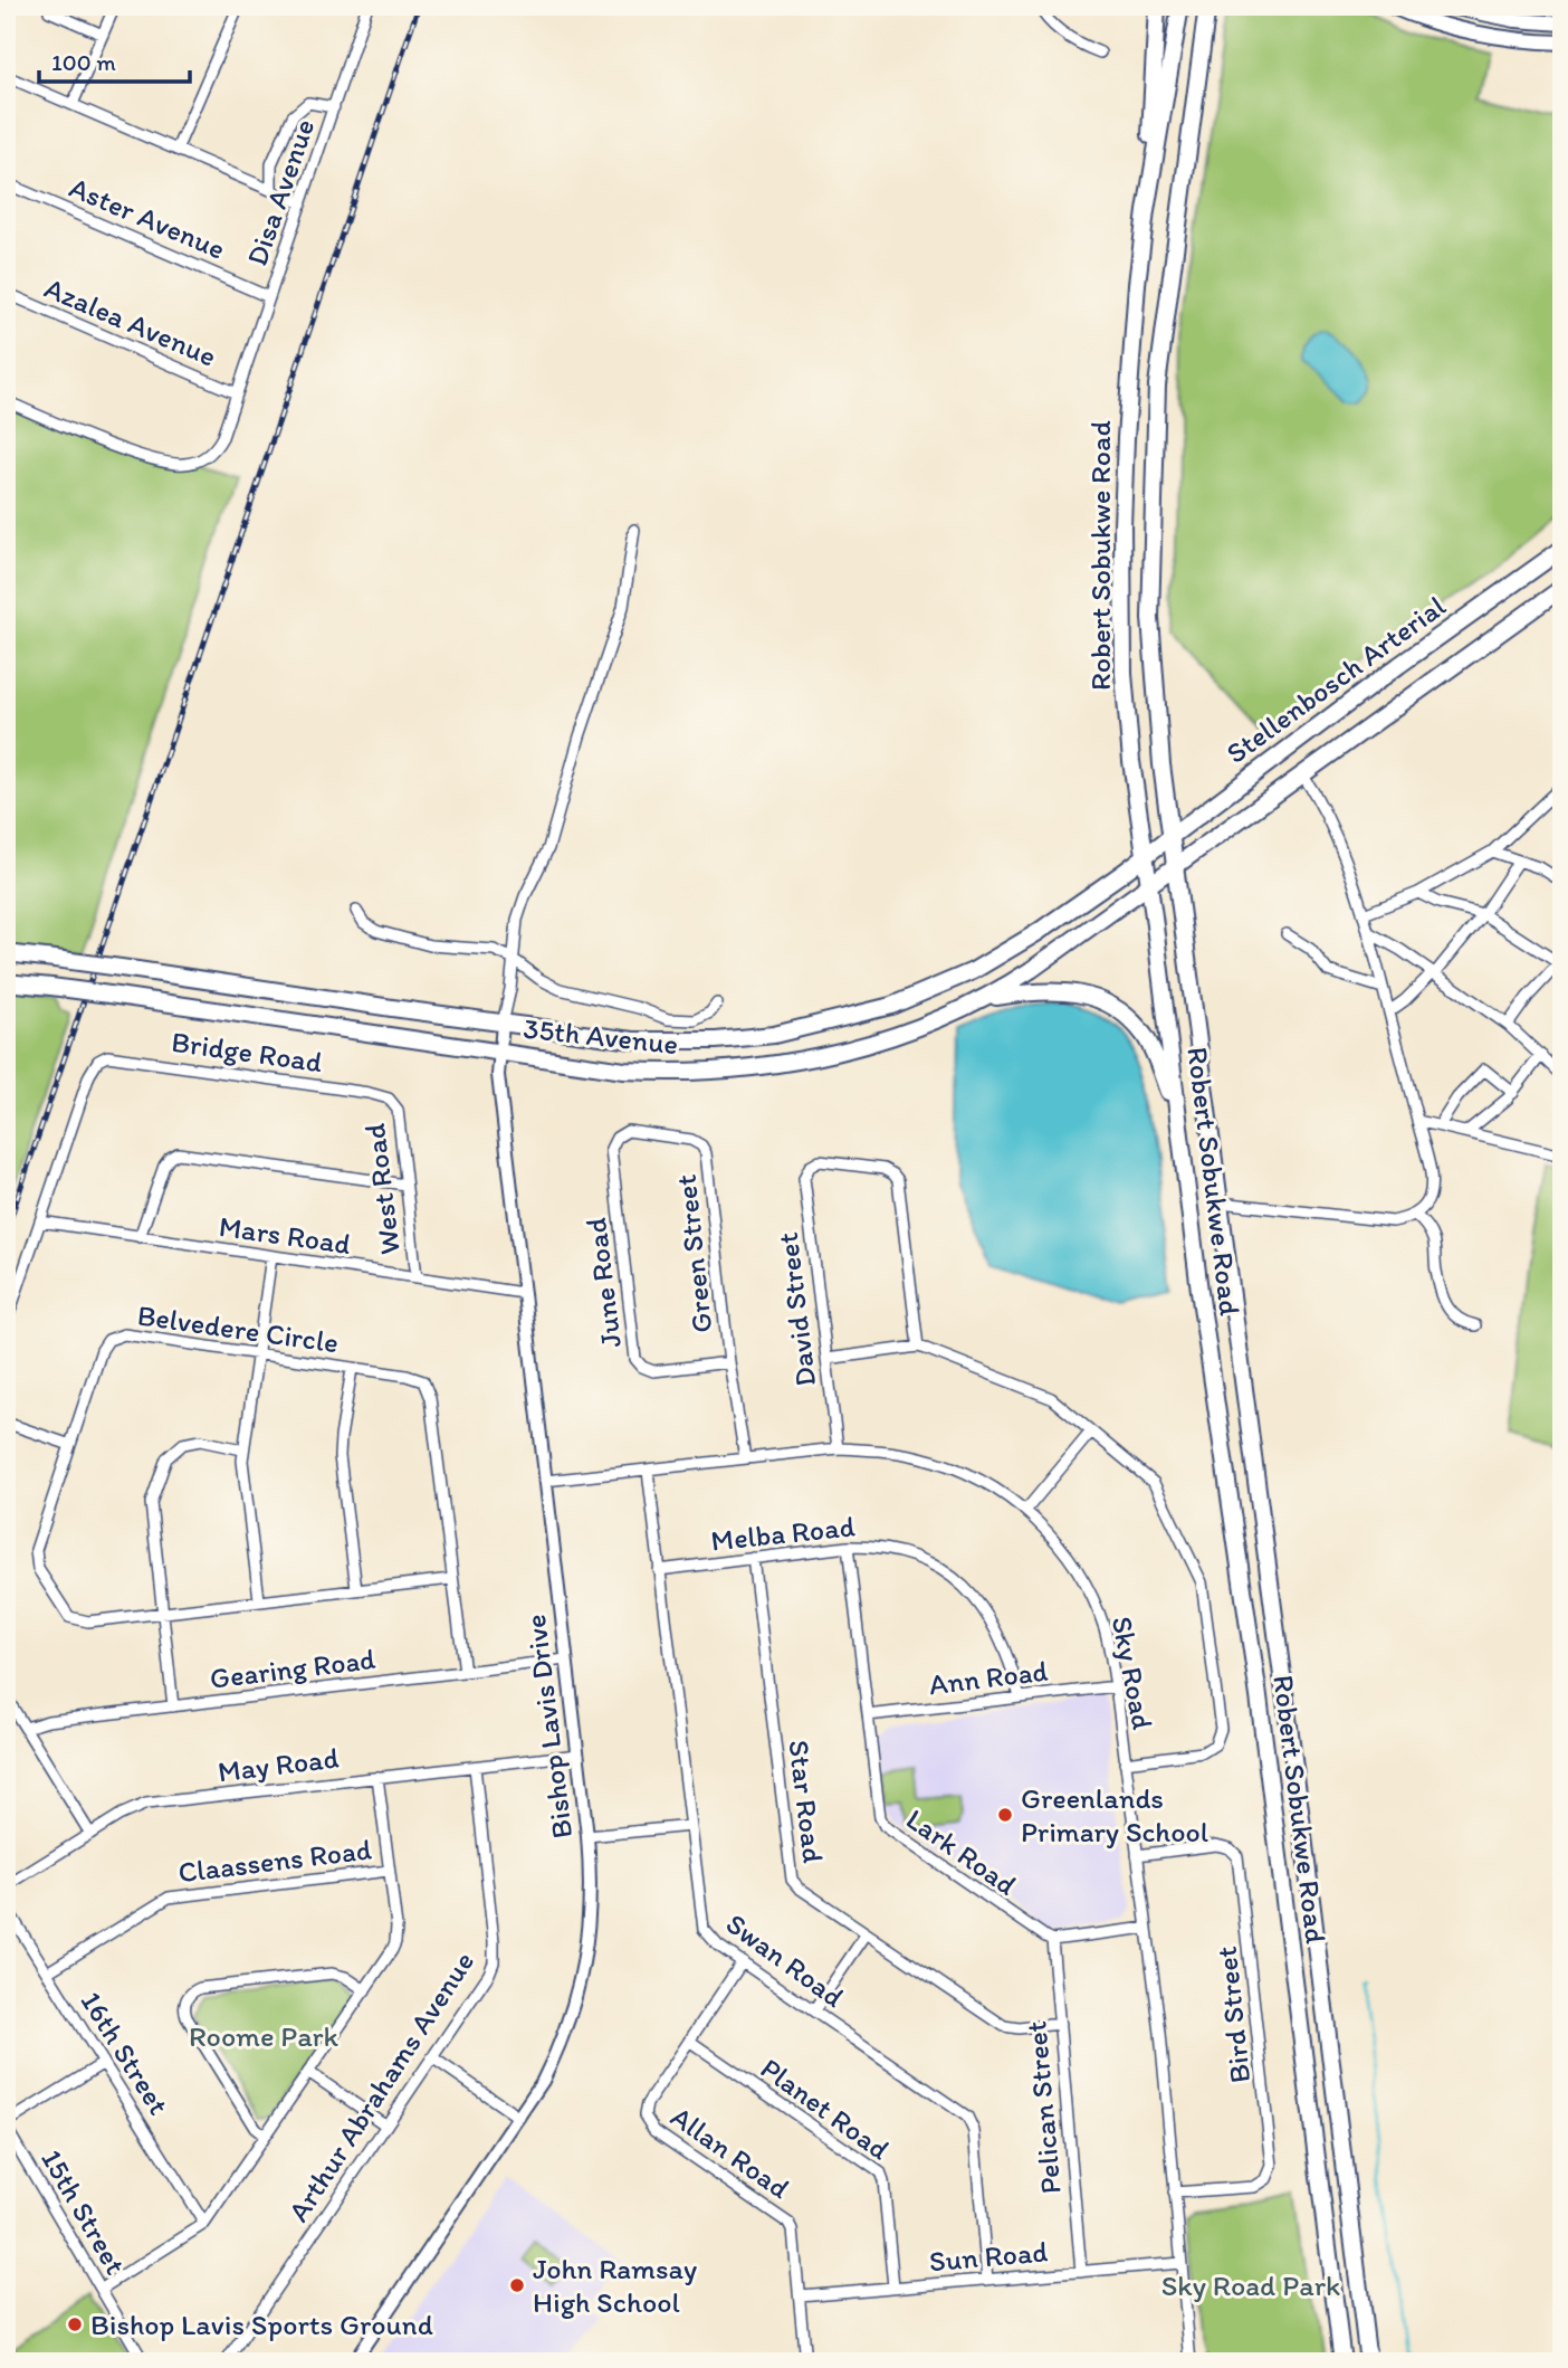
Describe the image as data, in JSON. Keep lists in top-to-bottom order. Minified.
{"streets":{"main road":["Robert Sobukwe Road","Stellenbosch Arterial","35th Avenue"],"street":["Disa Avenue","Aster Avenue","Azalea Avenue","Bridge Road","West Road","Mars Road","Green Street","June Road","David Street","Belvedere Circle","Melba Road","Gearing Road","Sky Road","Ann Road","Bishop Lavis Drive","May Road","Star Road","Lark Road","Claassens Road","Swan Road","Bird Street","16th Street","Arthur Abrahams Avenue","Pelican Street","Planet Road","Allan Road","15th Street","Sun Road"]},"crossings":[["Disa Avenue","Aster Avenue"],["Disa Avenue","Azalea Avenue"],["Robert Sobukwe Road","Stellenbosch Arterial"],["Robert Sobukwe Road","35th Avenue"],["Stellenbosch Arterial","35th Avenue"],["35th Avenue","Bishop Lavis Drive"],["Bridge Road","West Road"],["Bridge Road","Mars Road"],["West Road","Mars Road"],["Mars Road","Bishop Lavis Drive"],["Green Street","June Road"],["Green Street","Sky Road"],["David Street","Sky Road"],["Belvedere Circle","Gearing Road"],["Melba Road","Ann Road"],["Melba Road","Star Road"],["Melba Road","Lark Road"],["Melba Road","Swan Road"],["Gearing Road","Bishop Lavis Drive"],["Sky Road","Ann Road"],["Sky Road","Bishop Lavis Drive"],["Sky Road","Swan Road"],["Sky Road","Bird Street"],["Sky Road","Sun Road"],["Ann Road","Lark Road"],["Bishop Lavis Drive","May Road"],["May Road","Arthur Abrahams Avenue"],["Star Road","Pelican Street"],["Lark Road","Pelican Street"],["Claassens Road","16th Street"],["Swan Road","Allan Road"],["Swan Road","Sun Road"],["Pelican Street","Sun Road"],["Planet Road","Allan Road"],["Planet Road","Sun Road"],["Allan Road","Sun Road"]],"parks":["Roome Park","Sky Road Park"],"places":["Greenlands Primary School","John Ramsay High School","Bishop Lavis Sports Ground"],"scale_bar":"100 m"}
